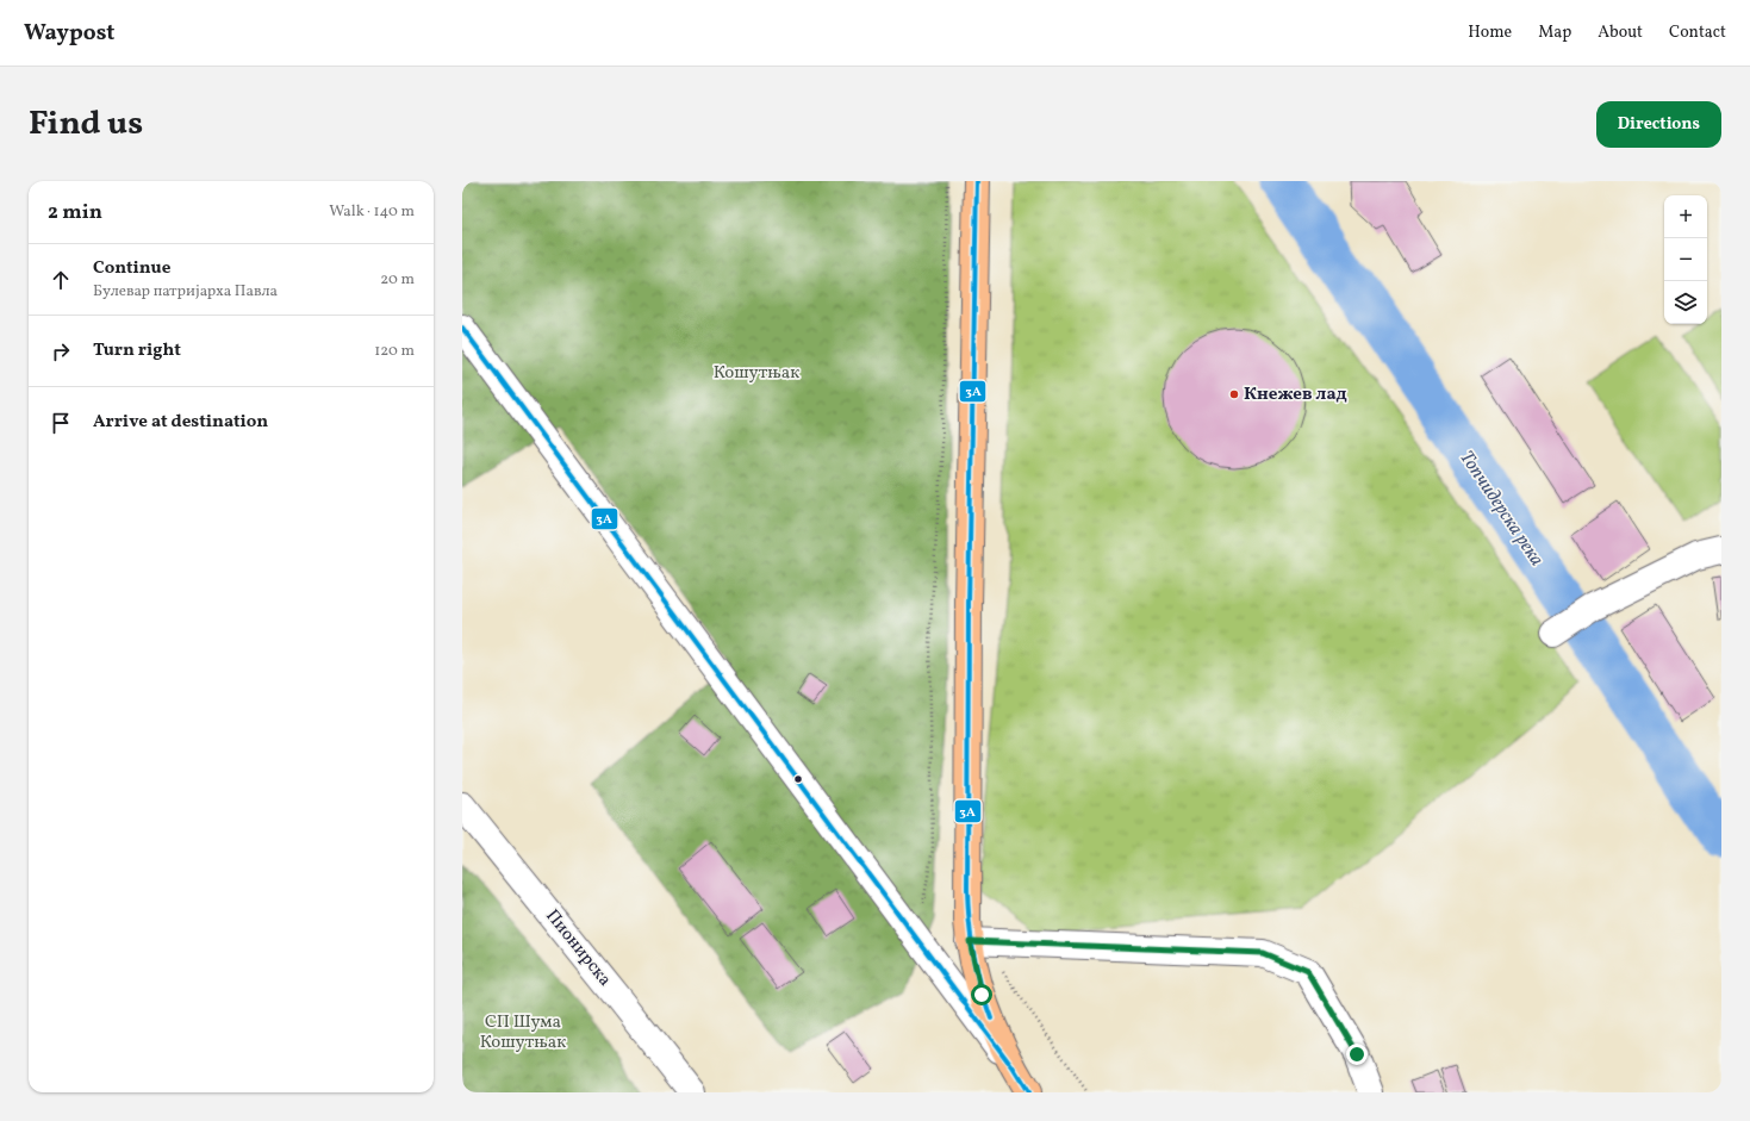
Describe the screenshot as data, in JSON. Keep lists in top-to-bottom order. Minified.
{"streets":{"street":["Пионирска"]},"water":["Топчидерска река"],"parks":["Кошутњак","СП Шума Кошутњак"],"places":["Кнежев лад"],"lines":["transit line 3A"],"page":{"header":"Waypost","nav":["Home","Map","About","Contact"],"title":"Find us","buttons":"Directions","heading":["2 min","Walk · 140 m"],"map_buttons":["+","−"],"list":[["Continue","Булевар патријарха Павла","20 m"],["Turn right","120 m"],"Arrive at destination"]}}
